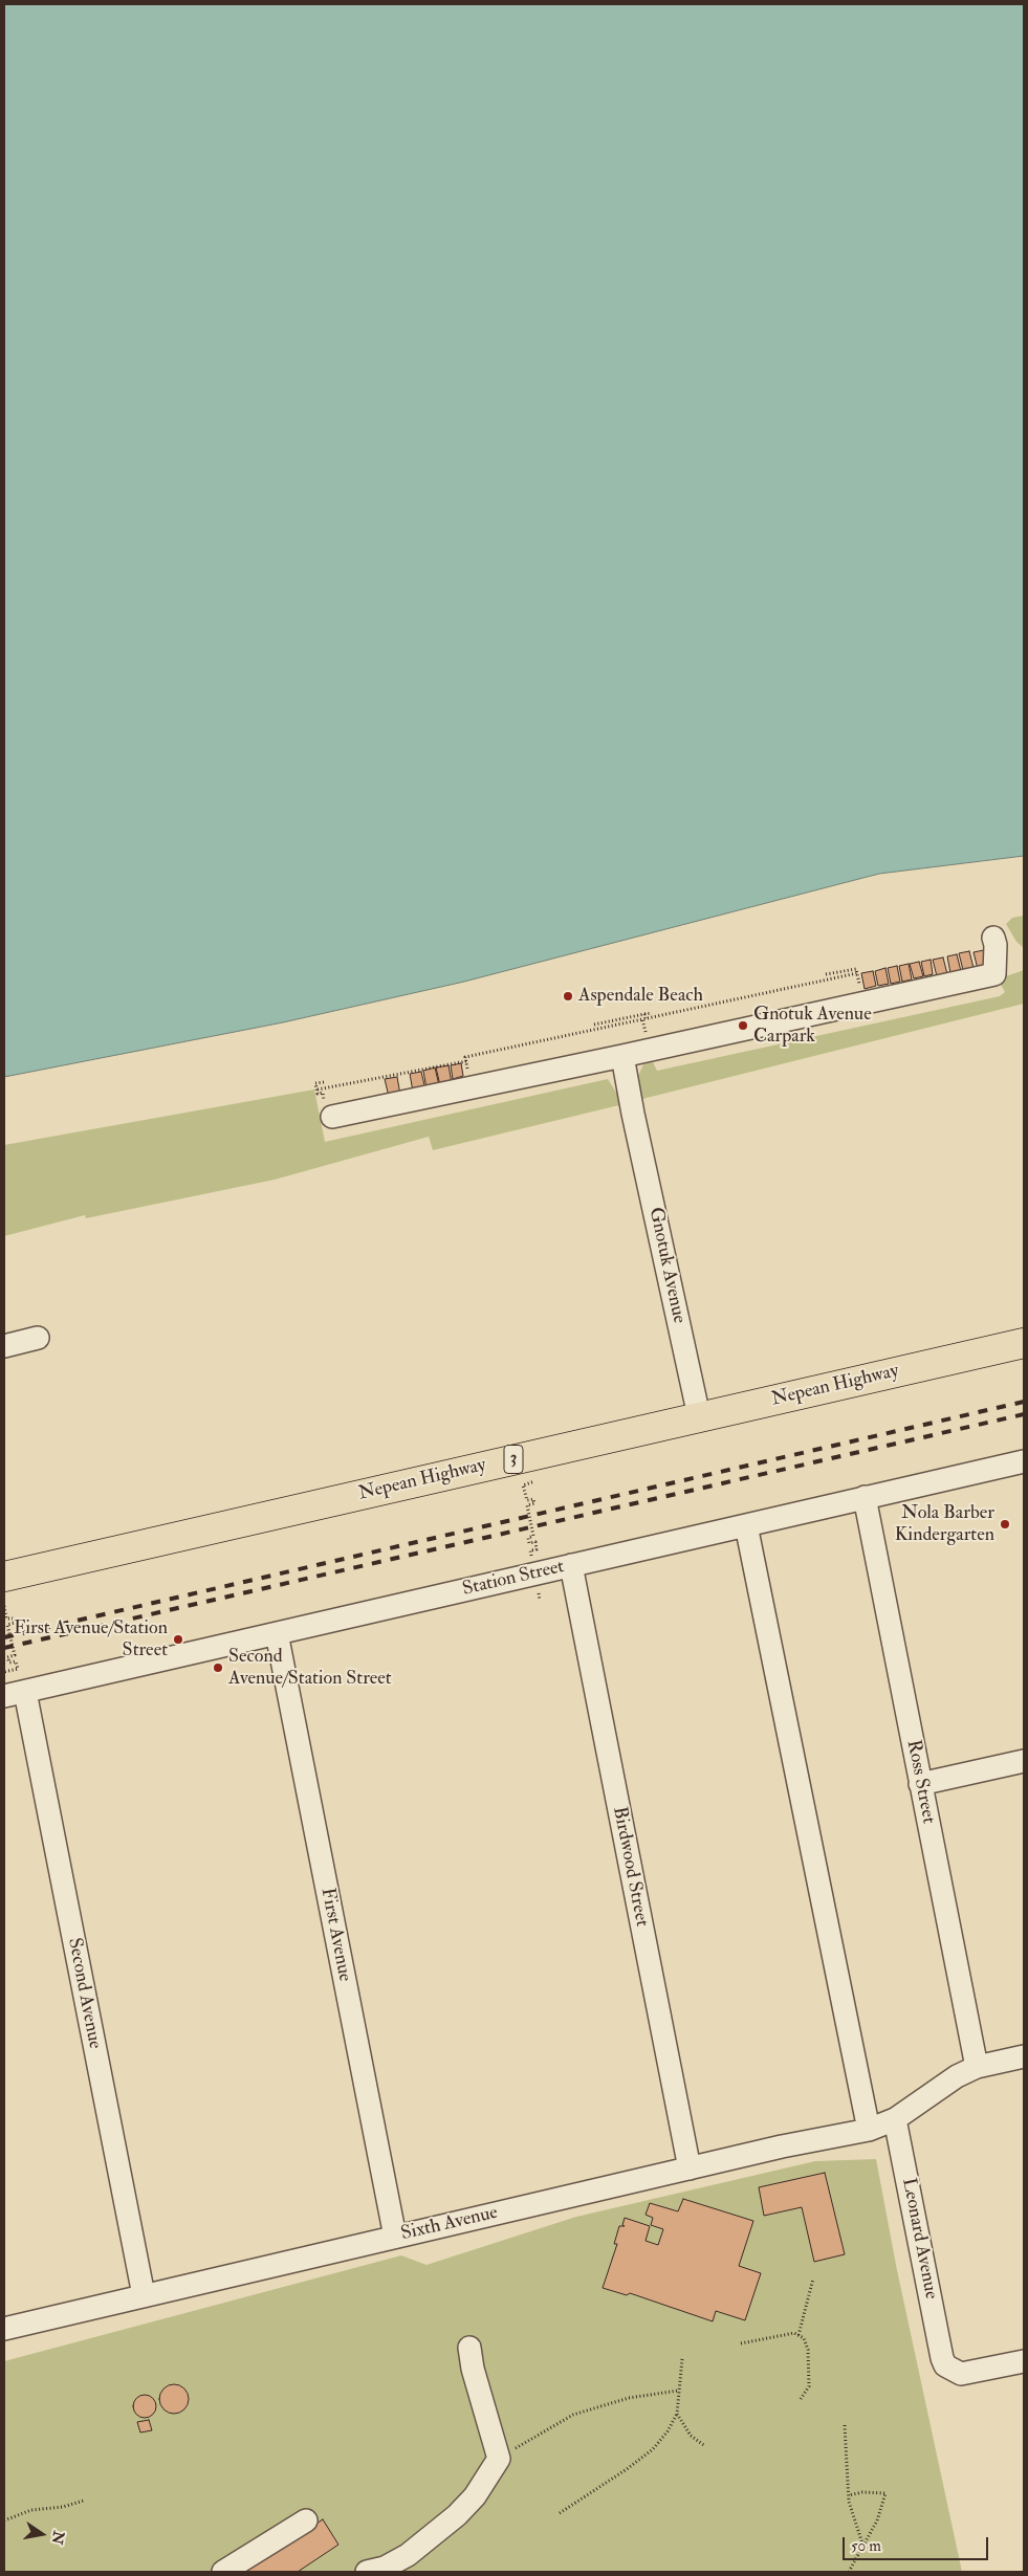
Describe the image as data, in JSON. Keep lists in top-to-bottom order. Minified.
{"streets":{"highway":["Nepean Highway","3"],"street":["Gnotuk Avenue","Station Street","Ross Street","Birdwood Street","First Avenue","Second Avenue","Sixth Avenue","Leonard Avenue"]},"crossings":[["Gnotuk Avenue","Nepean Highway"],["Station Street","Ross Street"],["Station Street","Birdwood Street"],["Station Street","First Avenue"],["Station Street","Second Avenue"],["Ross Street","Sixth Avenue"],["Birdwood Street","Sixth Avenue"],["First Avenue","Sixth Avenue"],["Second Avenue","Sixth Avenue"],["Sixth Avenue","Leonard Avenue"]],"places":["Aspendale Beach","Gnotuk Avenue Carpark","Nola Barber Kindergarten","First Avenue/Station Street","Second Avenue/Station Street"],"scale_bar":"50 m","north":"right"}
